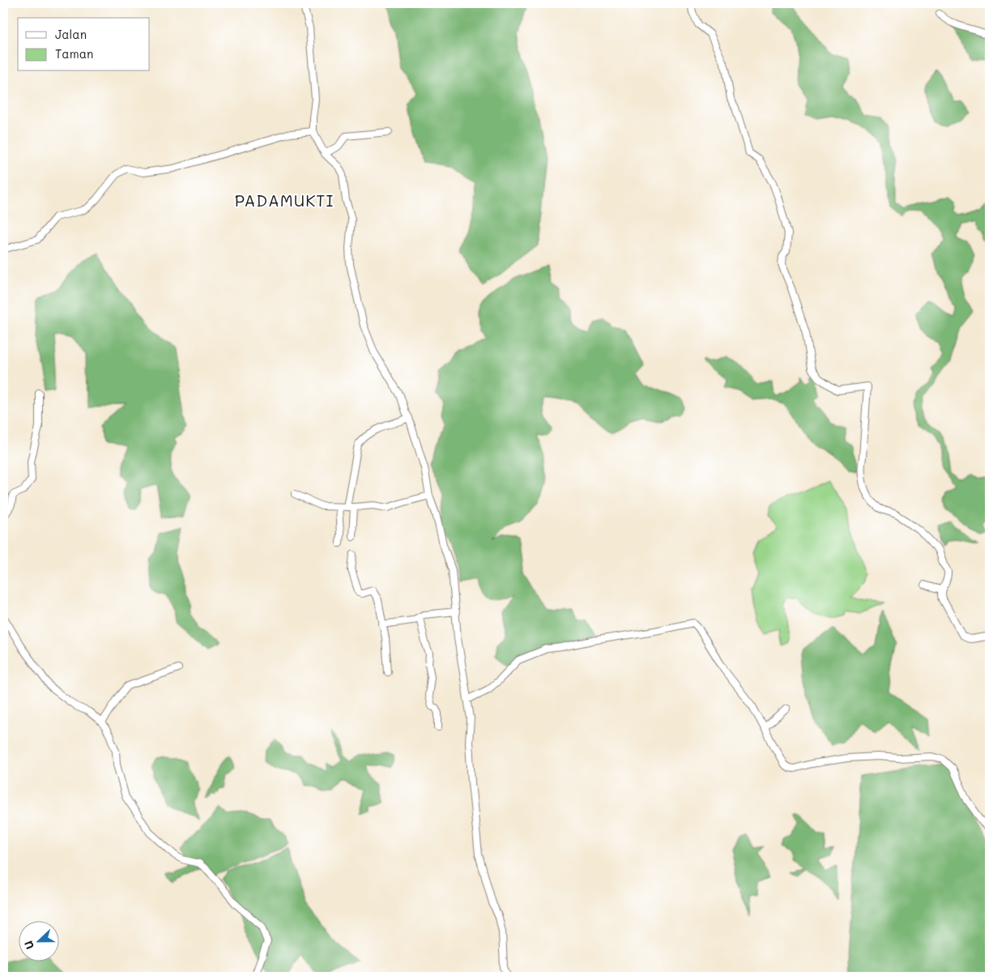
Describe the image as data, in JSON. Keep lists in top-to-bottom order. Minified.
{"districts":["PADAMUKTI"],"legend":["Jalan","Taman"],"north":"left"}
